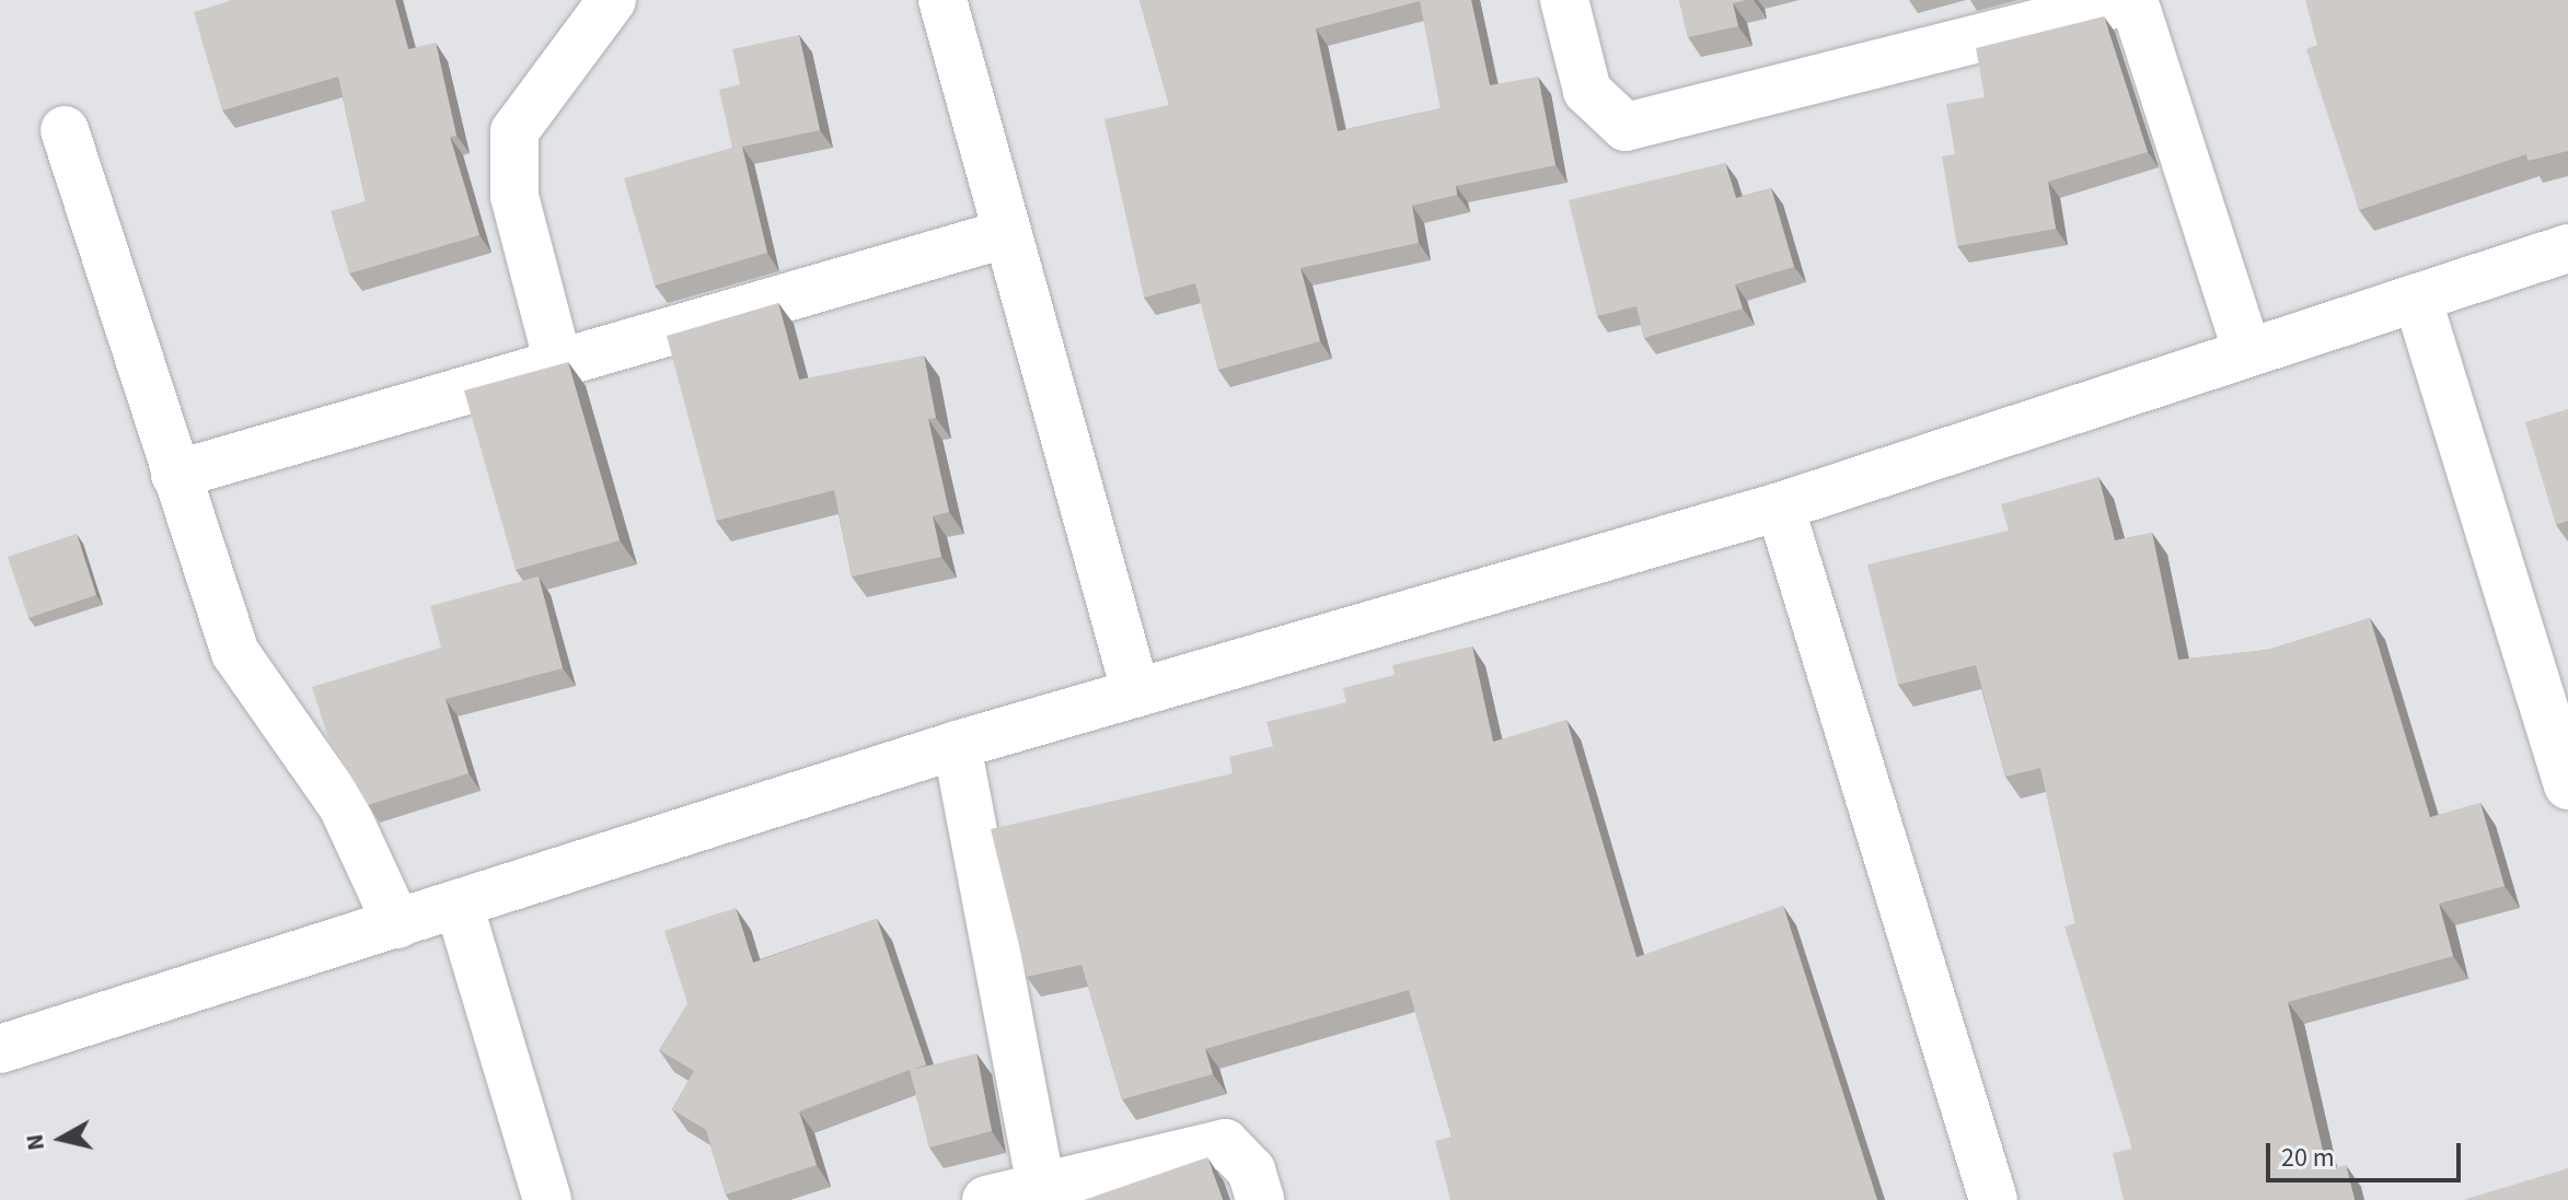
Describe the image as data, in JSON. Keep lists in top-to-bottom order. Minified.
{"scale_bar":"20 m","north":"left"}
